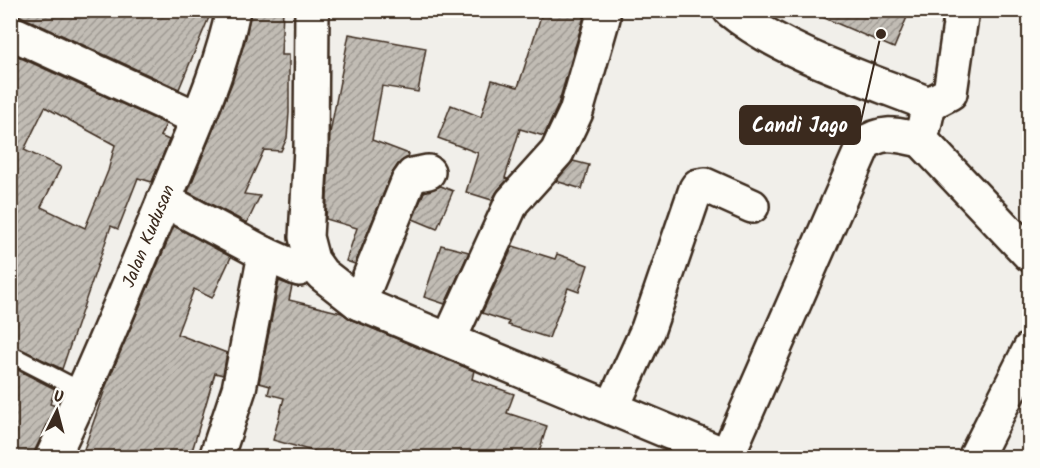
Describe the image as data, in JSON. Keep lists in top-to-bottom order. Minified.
{"streets":{"street":["Jalan Kudusan"]},"places":["Candi Jago"],"north":"top"}
